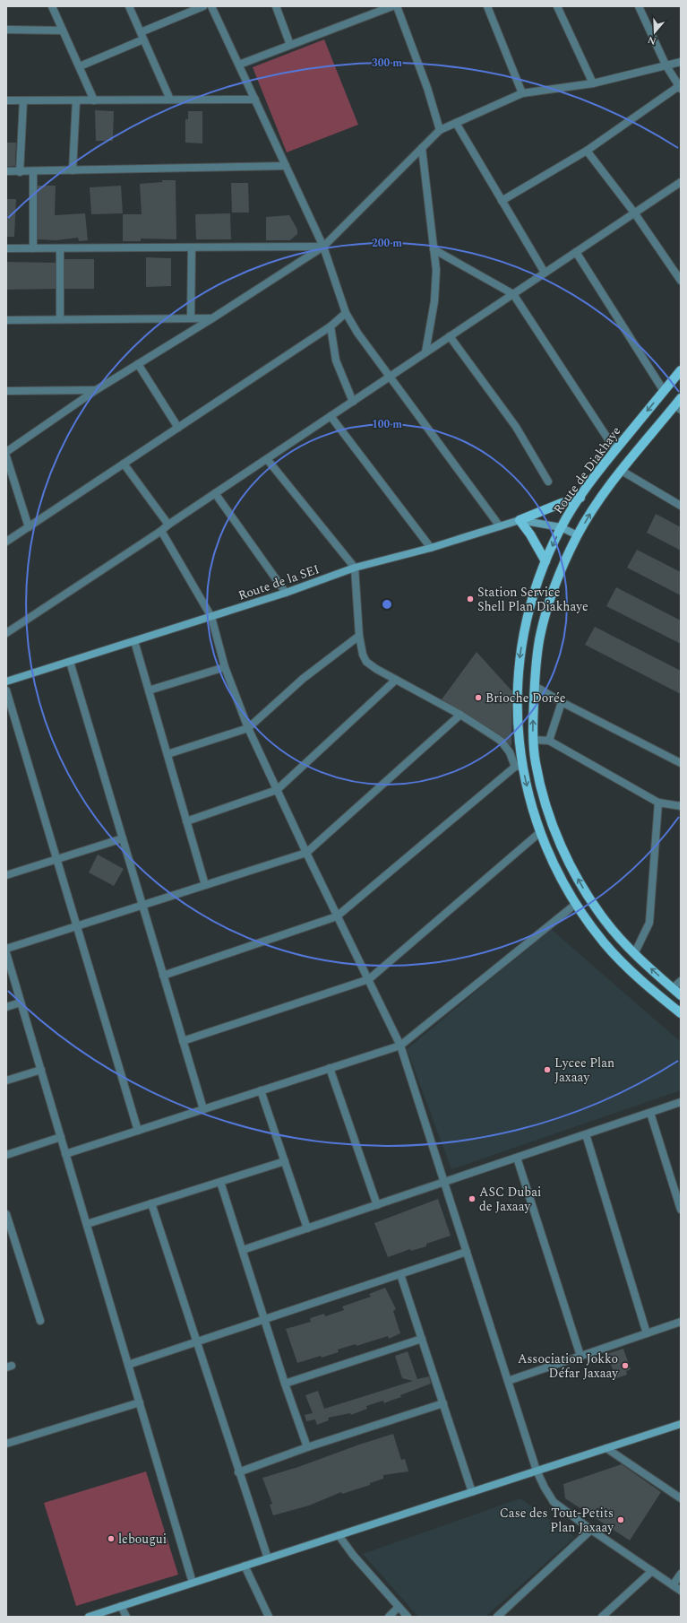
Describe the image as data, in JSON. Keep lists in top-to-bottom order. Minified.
{"streets":{"main road":["Route de Diakhaye"],"street":["Route de la SEI"]},"crossings":[["Route de Diakhaye","Route de la SEI"]],"places":["Station Service Shell Plan Diakhaye","Brioche Dorée","Lycee Plan Jaxaay","ASC Dubai de Jaxaay","Association Jokko Défar Jaxaay","Case des Tout-Petits Plan Jaxaay","lebougui"],"north":"bottom","rings":["300 m","200 m","100 m"]}
